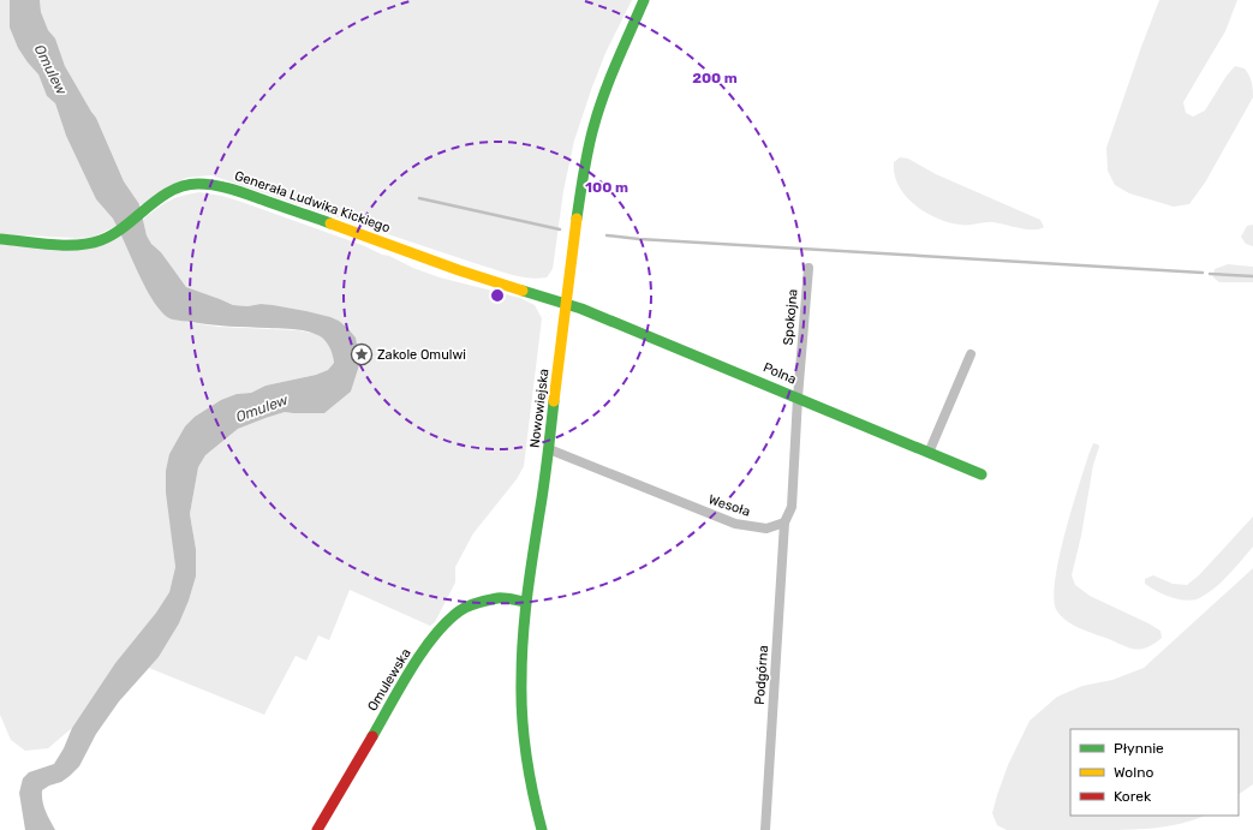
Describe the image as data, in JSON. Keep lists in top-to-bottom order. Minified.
{"streets":{"street":["Generała Ludwika Kickiego","Spokojna","Polna","Nowowiejska","Wesoła","Podgórna","Omulewska"]},"crossings":[["Generała Ludwika Kickiego","Polna"],["Generała Ludwika Kickiego","Nowowiejska"],["Spokojna","Polna"],["Polna","Nowowiejska"],["Nowowiejska","Wesoła"],["Nowowiejska","Omulewska"],["Wesoła","Podgórna"]],"water":["Omulew"],"places":{"place":["Zakole Omulwi"]},"legend":["Płynnie","Wolno","Korek"],"rings":["200 m","100 m"]}
